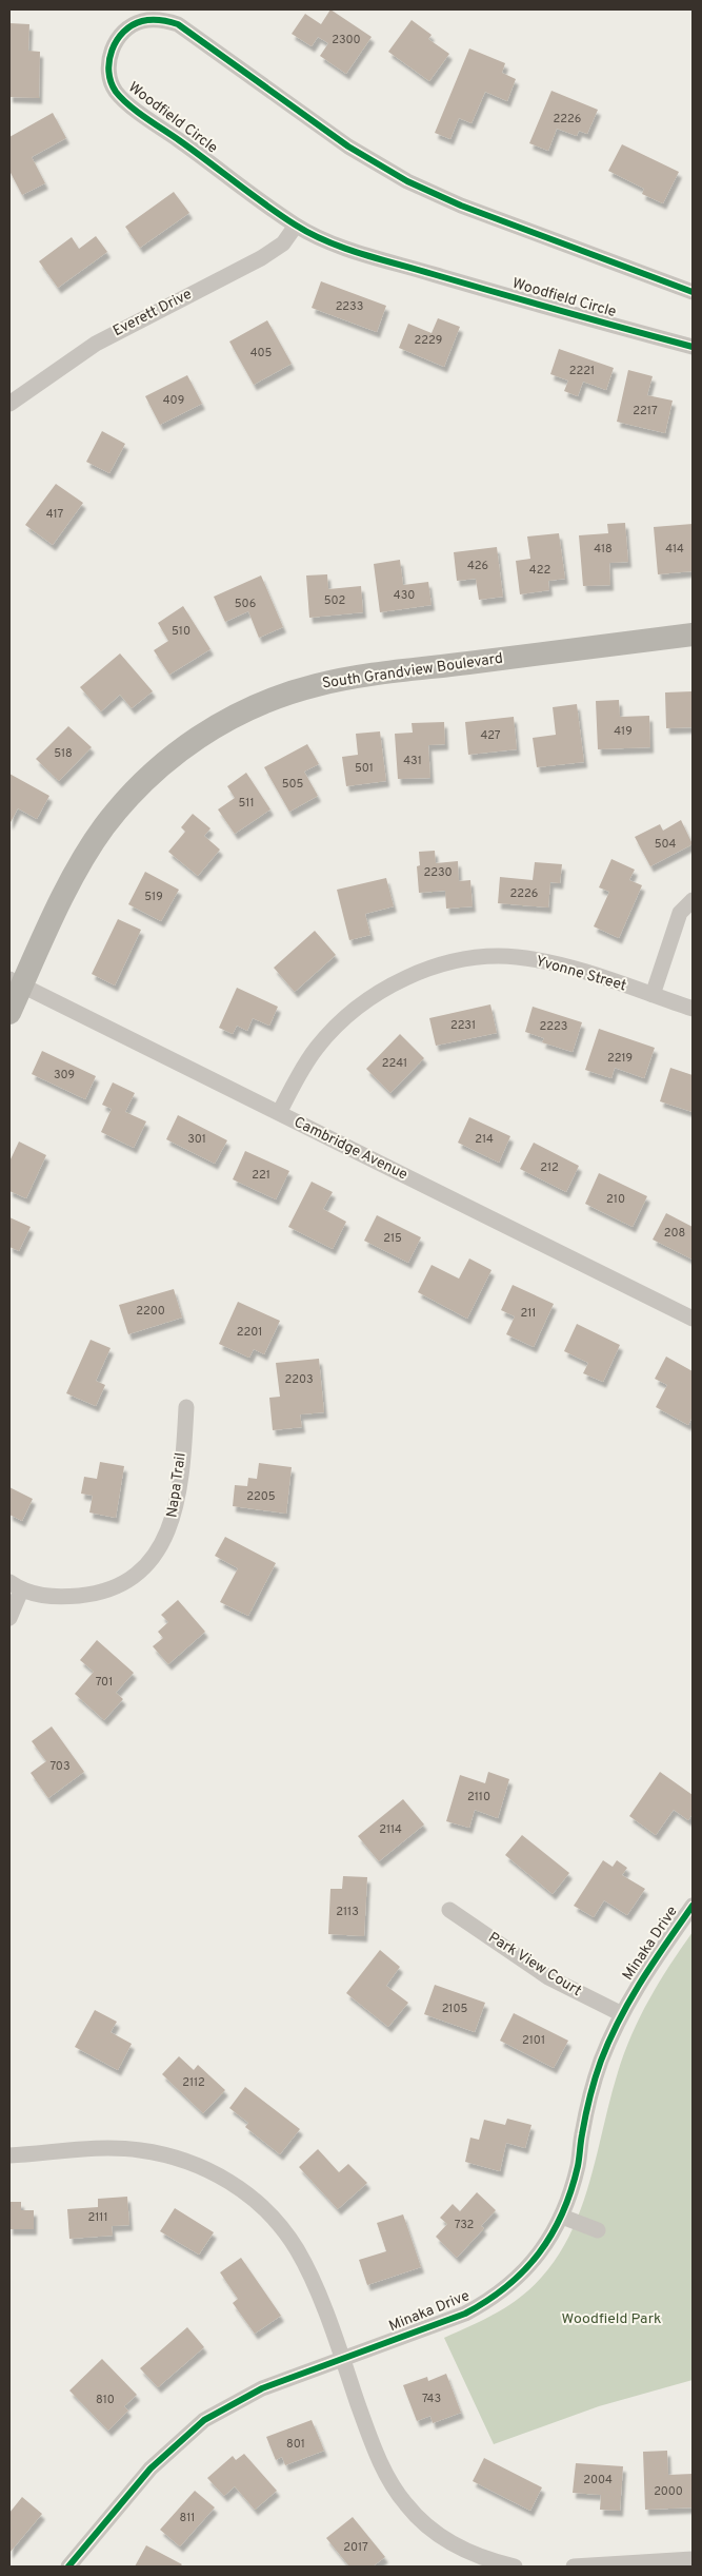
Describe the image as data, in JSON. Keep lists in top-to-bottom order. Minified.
{"streets":{"street":["Woodfield Circle","Everett Drive","South Grandview Boulevard","Yvonne Street","Cambridge Avenue","Napa Trail","Minaka Drive","Park View Court"]},"crossings":[["Woodfield Circle","Everett Drive"],["South Grandview Boulevard","Cambridge Avenue"],["Yvonne Street","Cambridge Avenue"],["Minaka Drive","Park View Court"]],"parks":["Woodfield Park"],"house_numbers":["2300","2226","2233","2229","405","2221","409","2217","417","418","414","426","422","430","502","506","510","419","427","518","431","501","505","511","504","2230","2226","519","2231","2223","2219","2241","309","301","214","212","221","210","208","215","2200","211","2201","2203","2205","701","703","2110","2114","2113","2105","2101","2112","2111","732","743","810","801","2004","2000","811","2017"]}
